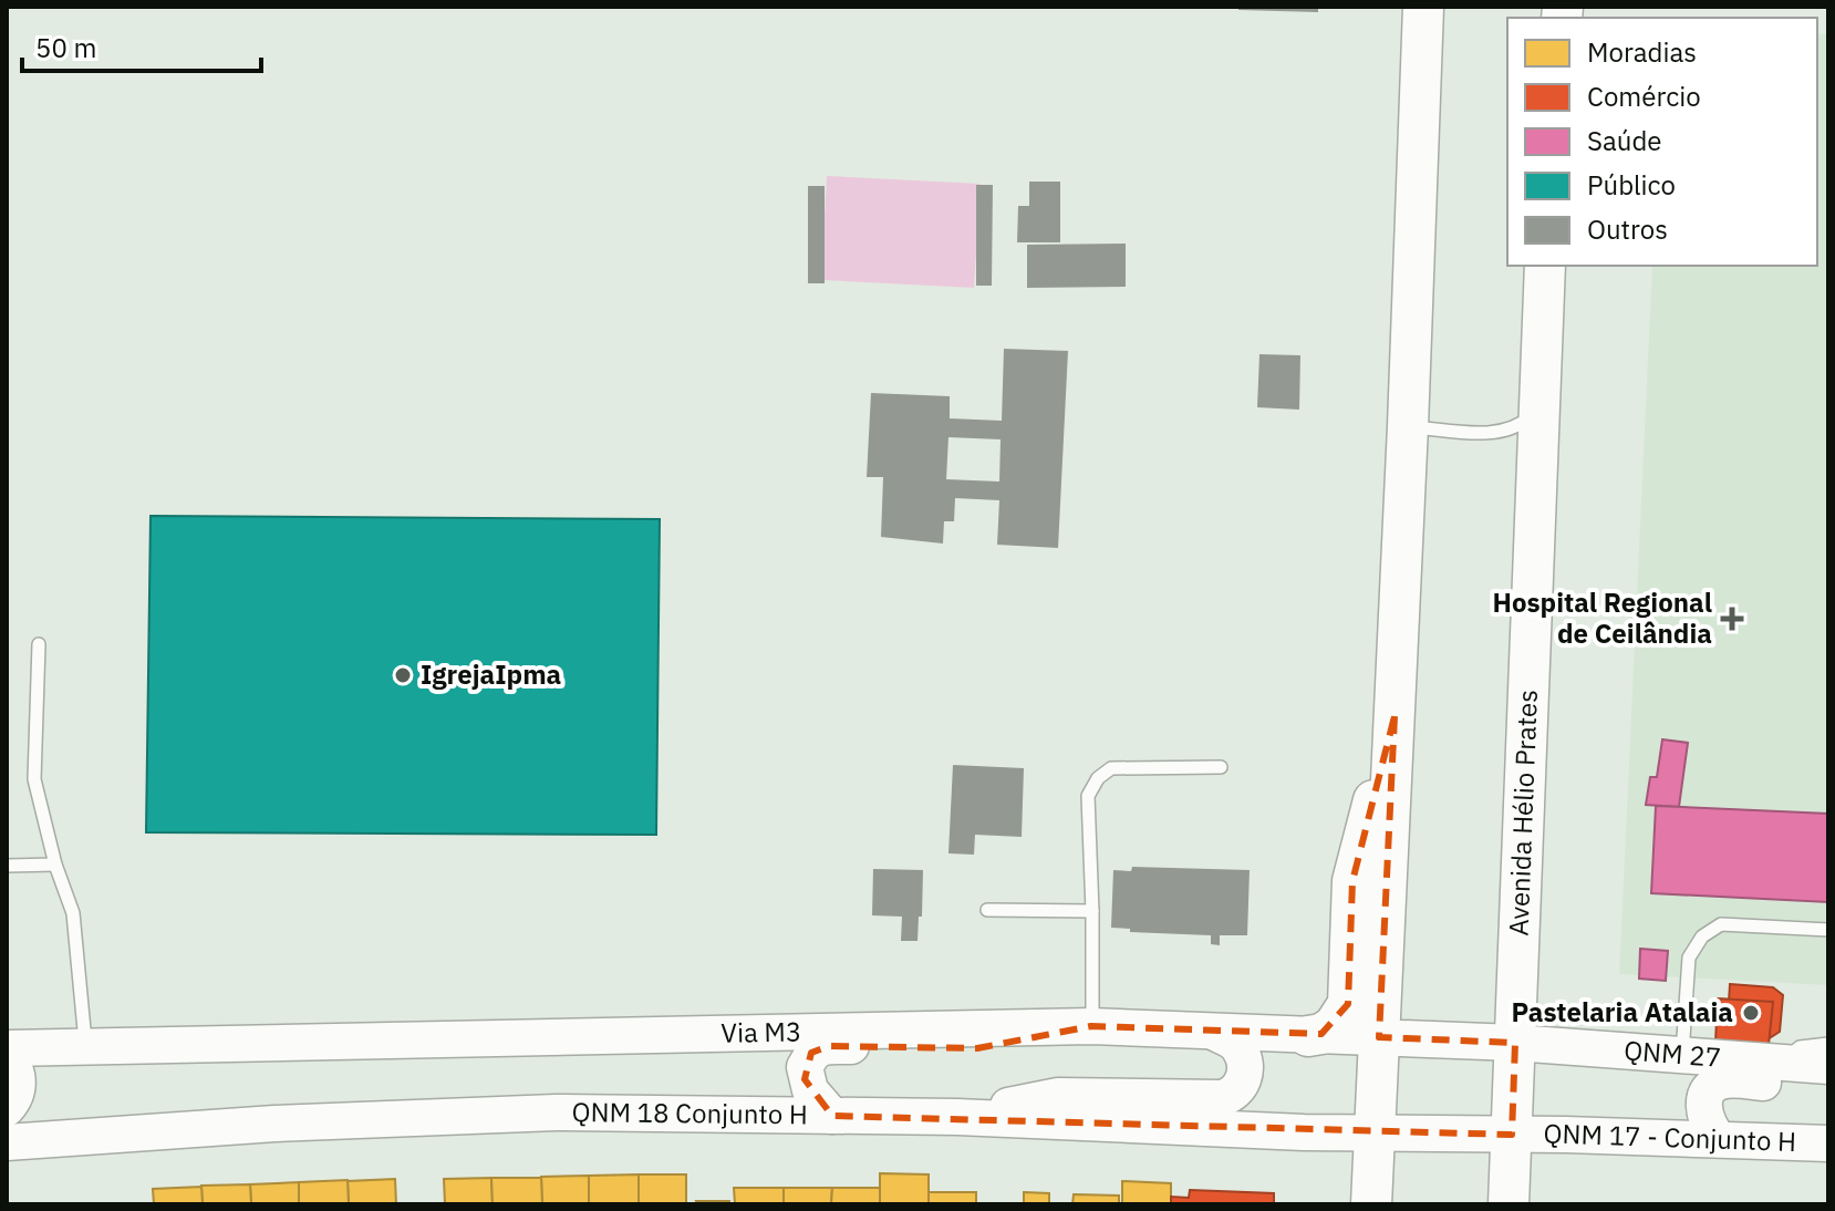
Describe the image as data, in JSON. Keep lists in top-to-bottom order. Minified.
{"streets":{"main road":["Avenida Hélio Prates","Via M3","QNM 27","QNM 18 Conjunto H","QNM 17 - Conjunto H"]},"crossings":[["Avenida Hélio Prates","Via M3"],["Avenida Hélio Prates","QNM 27"],["Avenida Hélio Prates","QNM 17 - Conjunto H"],["Via M3","QNM 27"]],"places":{"health":["Hospital Regional de Ceilândia"],"other":["IgrejaIpma","Pastelaria Atalaia"]},"legend":["Moradias","Comércio","Saúde","Público","Outros"],"scale_bar":"50 m"}
